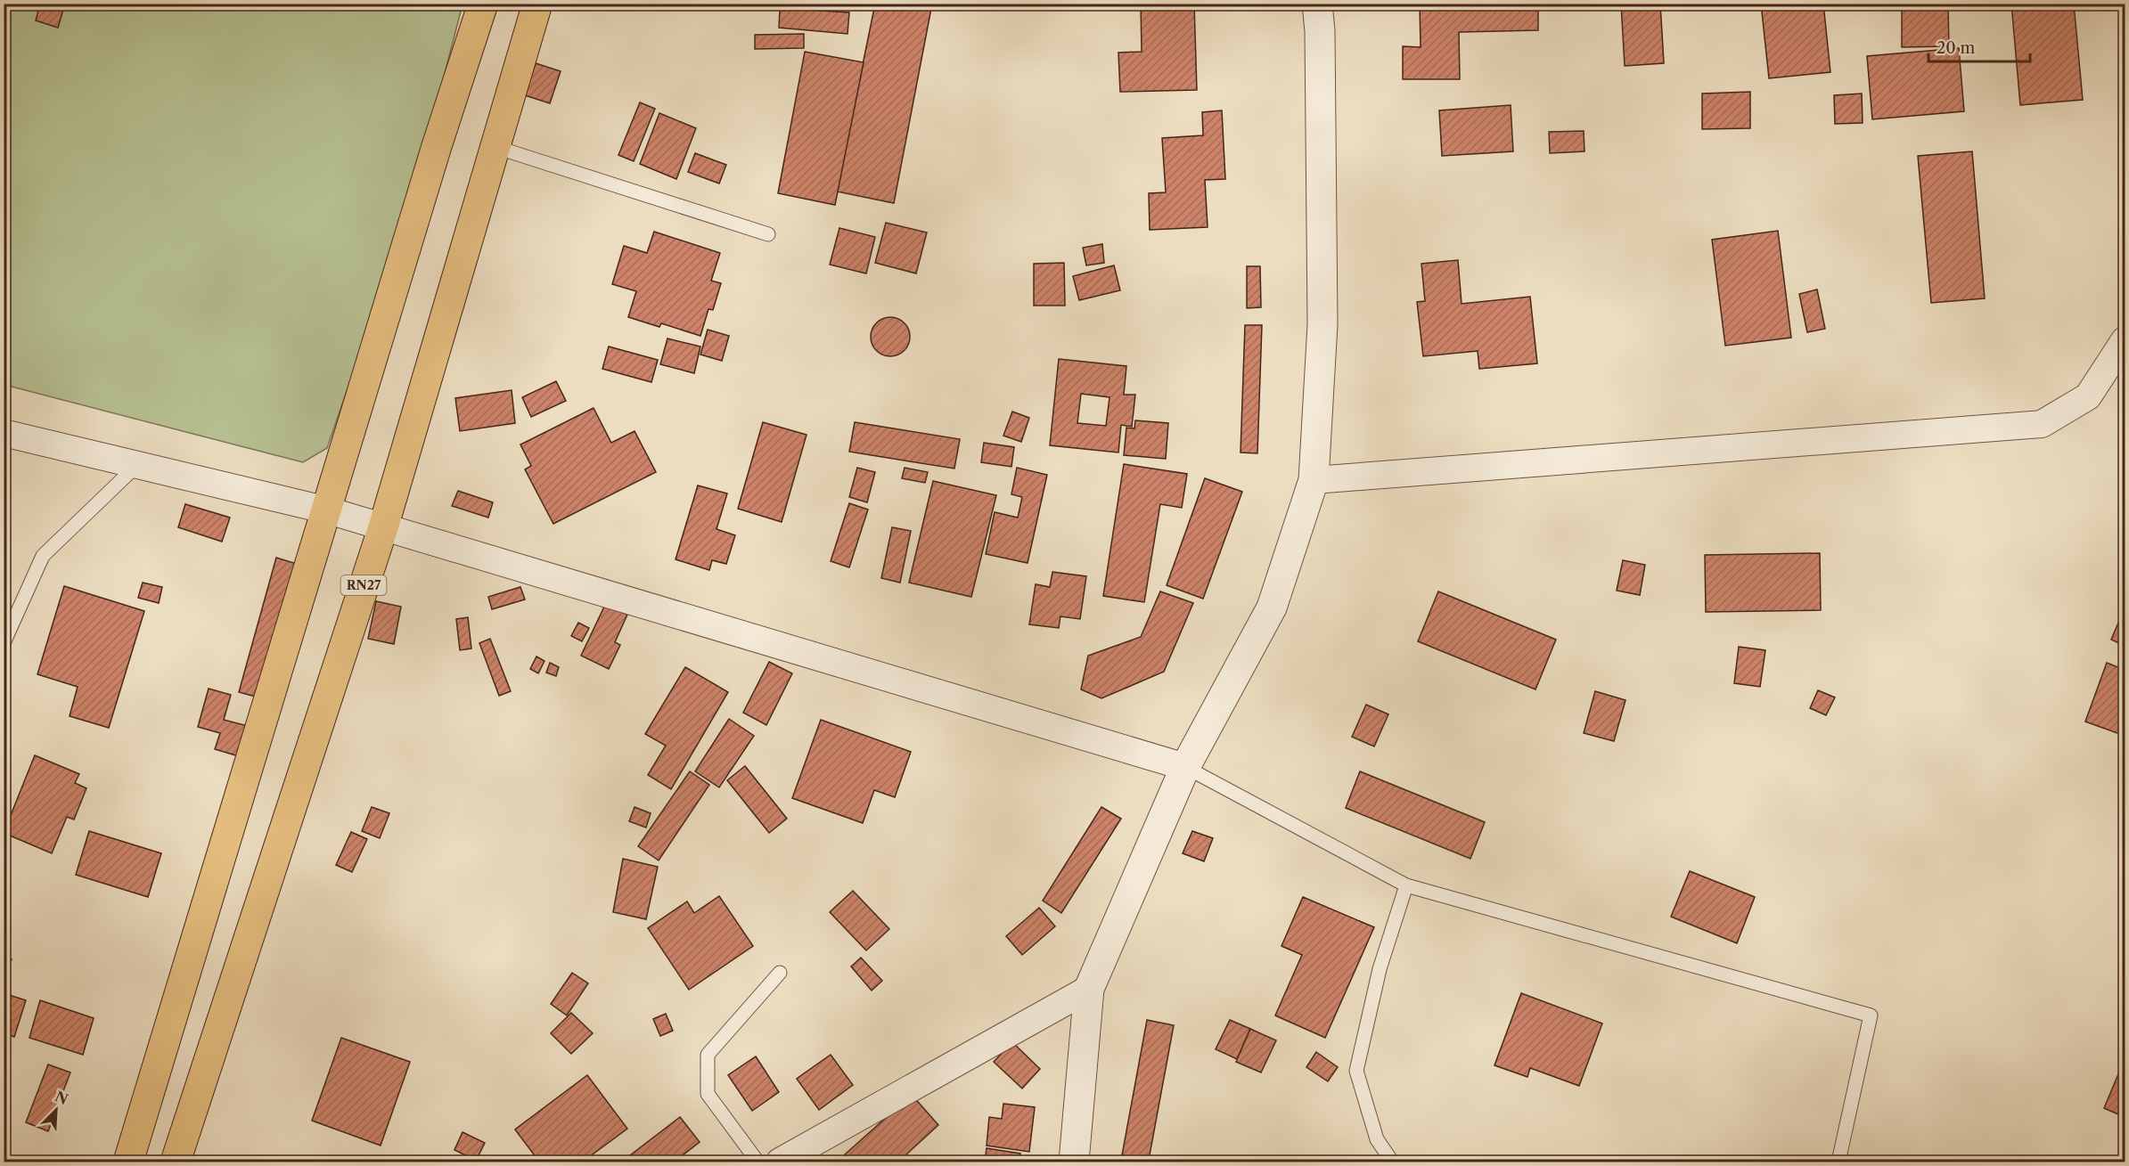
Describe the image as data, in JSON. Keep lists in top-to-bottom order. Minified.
{"streets":{"main road":["RN27"]},"scale_bar":"20 m","north":"top right"}
